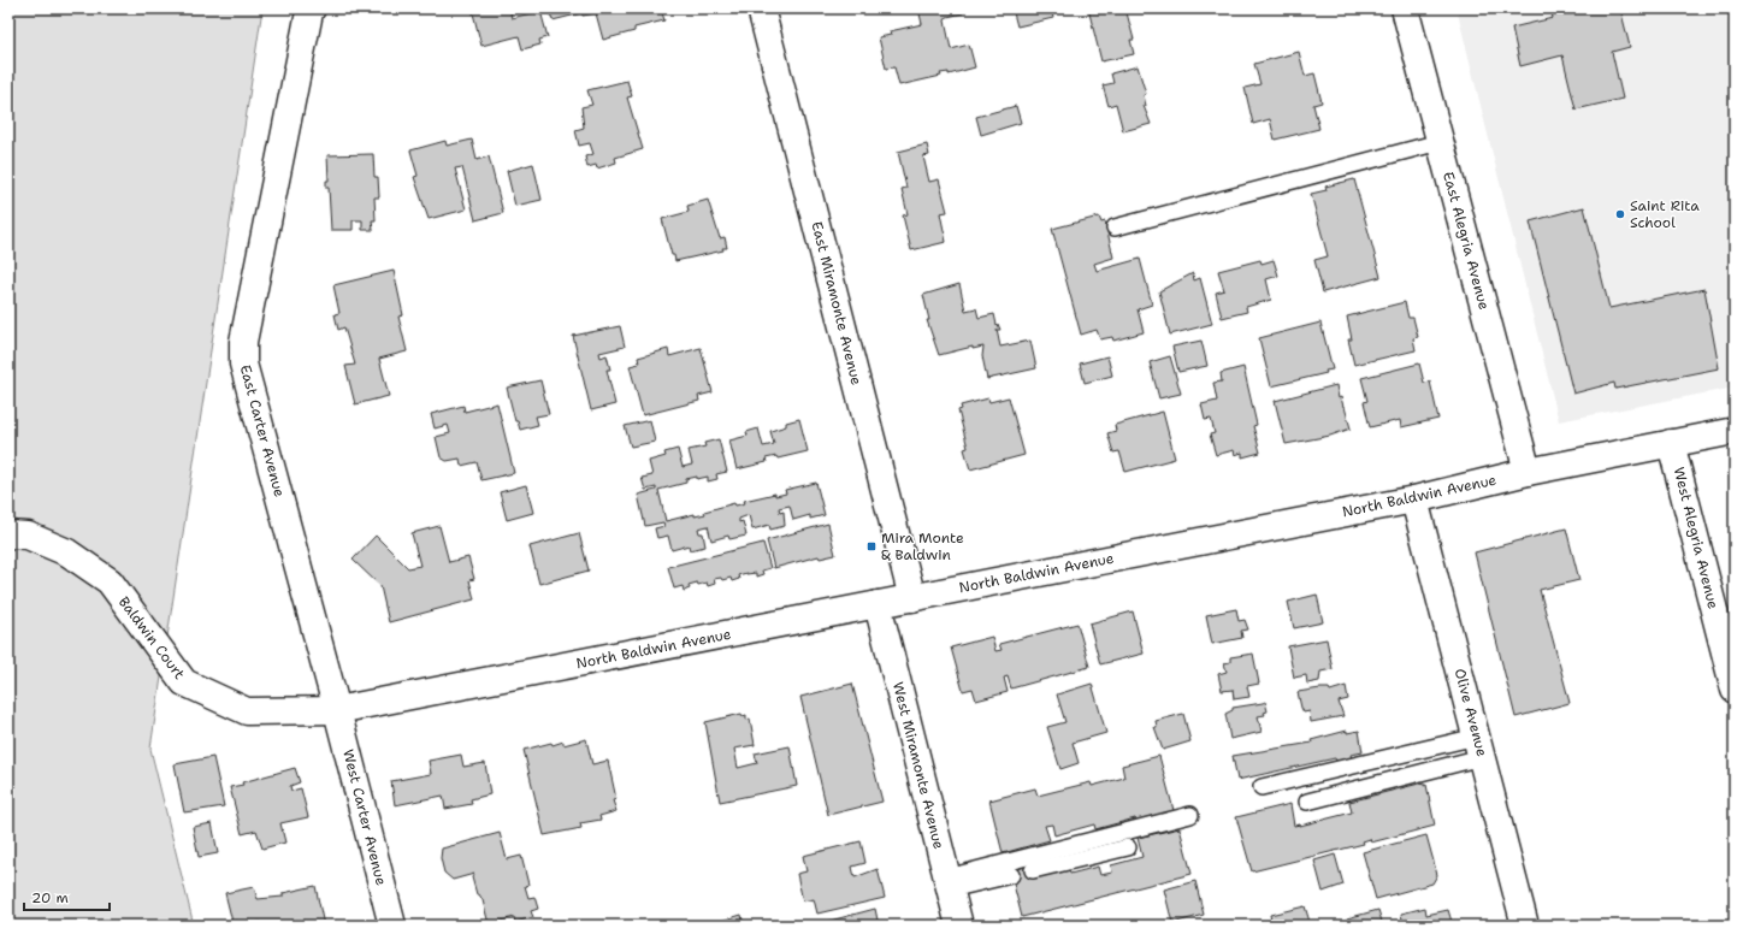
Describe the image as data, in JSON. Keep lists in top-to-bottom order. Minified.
{"streets":{"street":["East Alegria Avenue","East Miramonte Avenue","East Carter Avenue","North Baldwin Avenue","West Alegria Avenue","Baldwin Court","Olive Avenue","West Miramonte Avenue","West Carter Avenue"]},"crossings":[["East Alegria Avenue","North Baldwin Avenue"],["East Miramonte Avenue","North Baldwin Avenue"],["East Carter Avenue","North Baldwin Avenue"],["East Carter Avenue","Baldwin Court"],["East Carter Avenue","West Carter Avenue"],["North Baldwin Avenue","West Alegria Avenue"],["North Baldwin Avenue","Baldwin Court"],["North Baldwin Avenue","Olive Avenue"],["North Baldwin Avenue","West Miramonte Avenue"],["North Baldwin Avenue","West Carter Avenue"],["Baldwin Court","West Carter Avenue"]],"places":{"other":["Saint Rita School"],"transit":["Mira Monte & Baldwin"]},"scale_bar":"20 m"}
